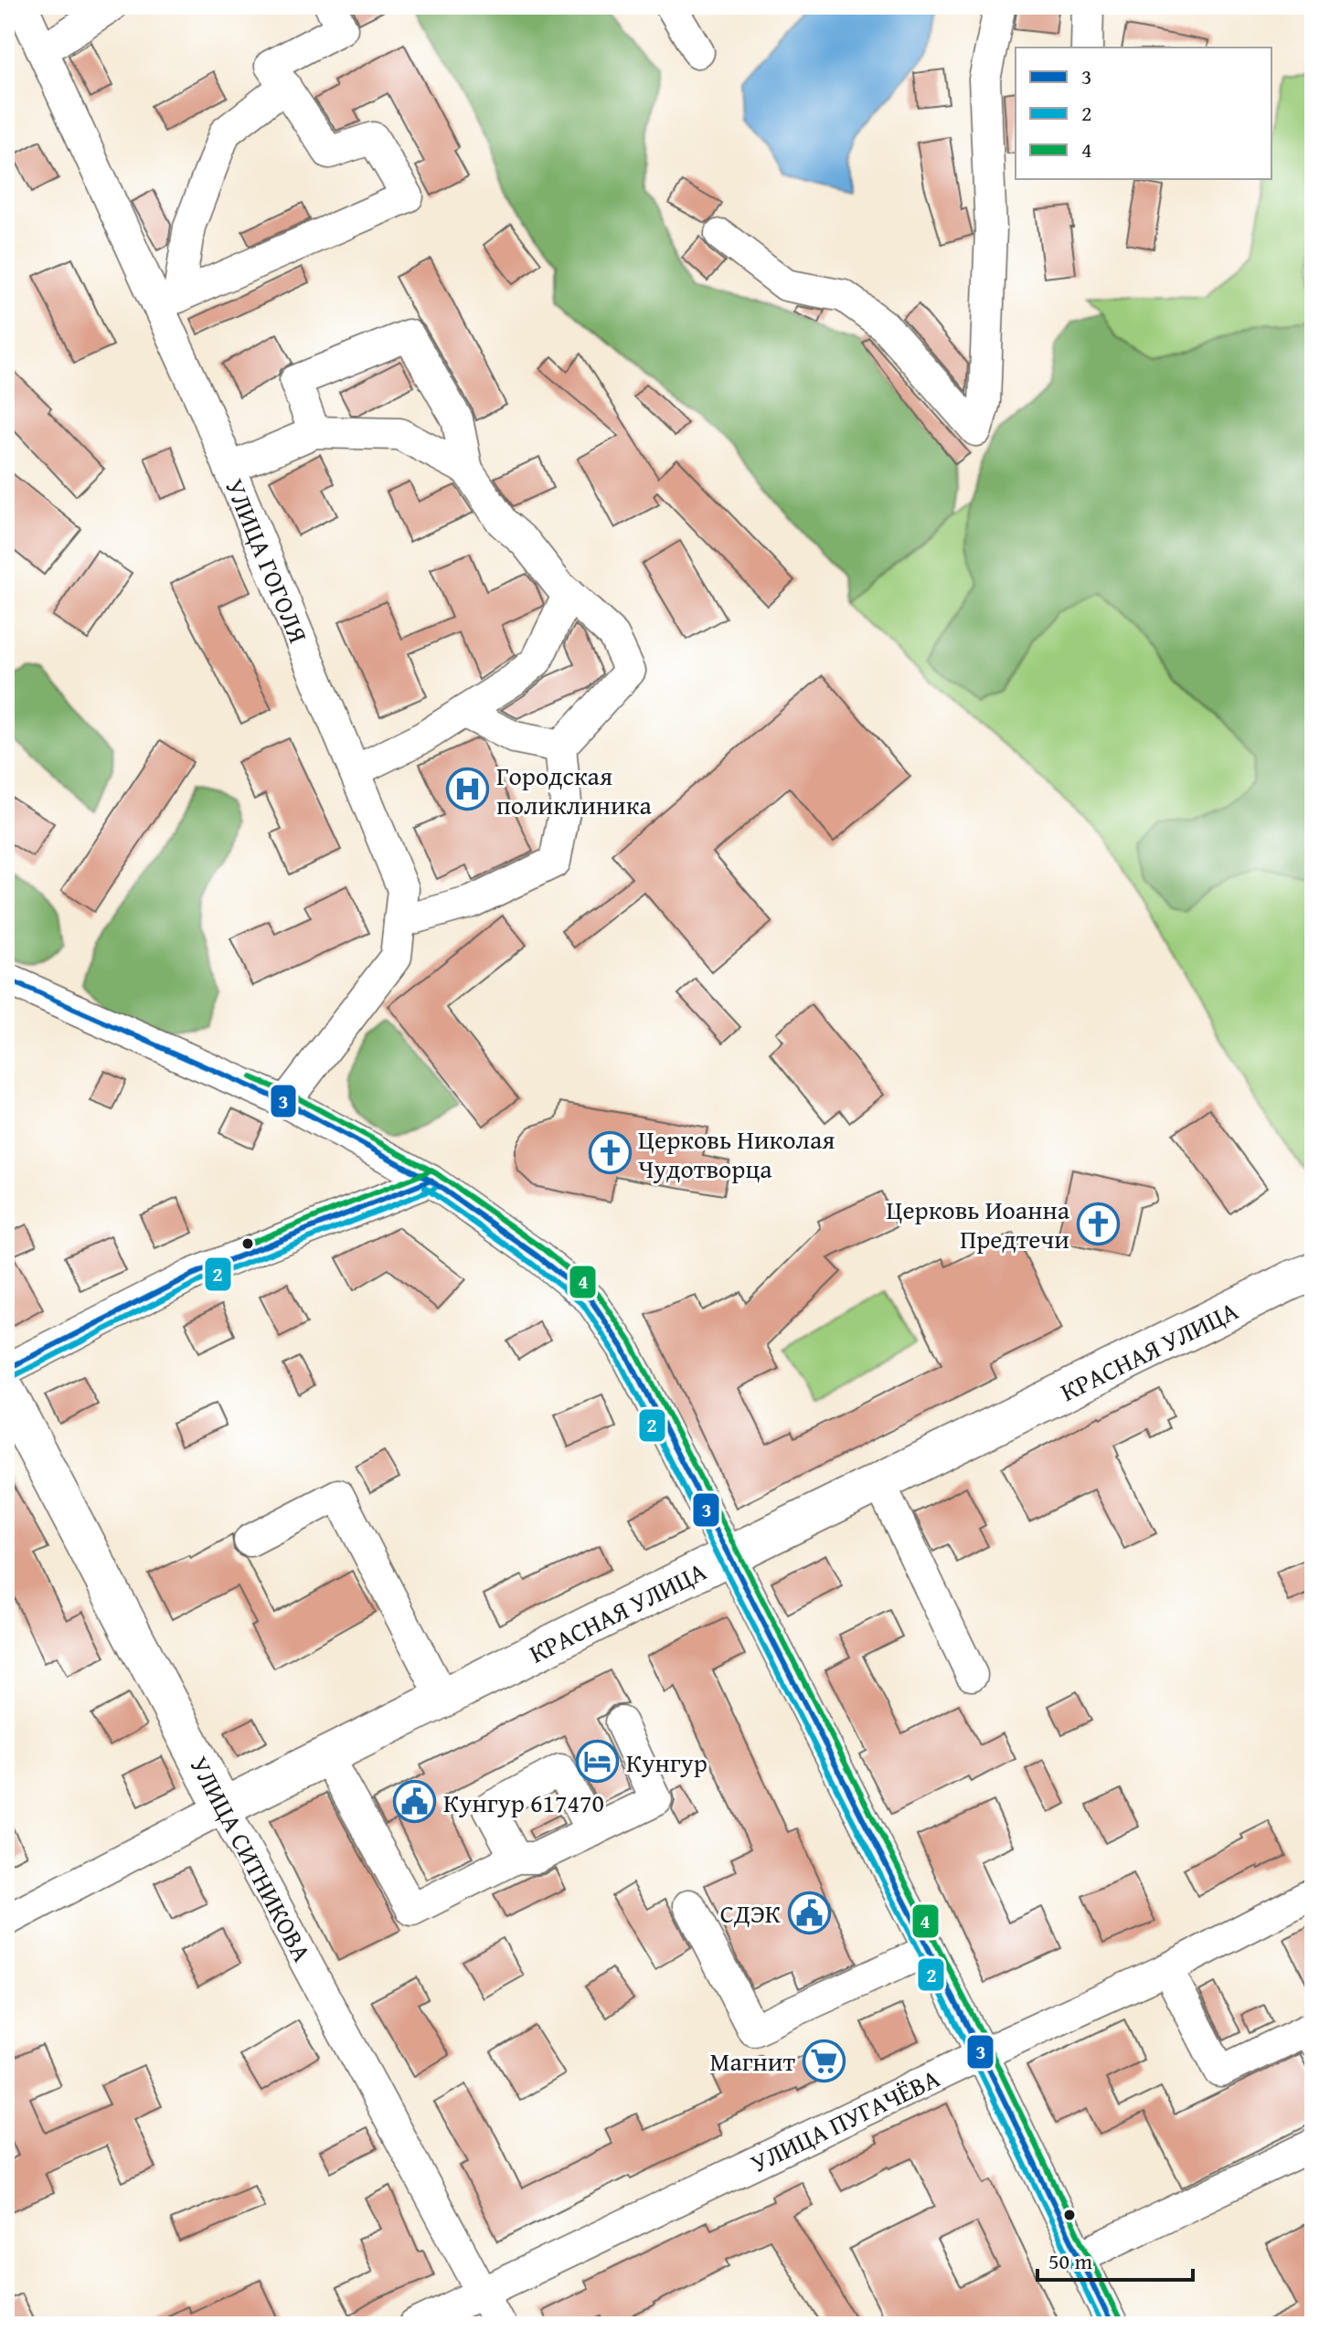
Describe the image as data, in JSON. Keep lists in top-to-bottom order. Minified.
{"streets":{"main road":["КРАСНАЯ УЛИЦА","УЛИЦА СИТНИКОВА"],"street":["УЛИЦА ГОГОЛЯ","УЛИЦА ПУГАЧЁВА"]},"crossings":[["КРАСНАЯ УЛИЦА","УЛИЦА СИТНИКОВА"],["УЛИЦА СИТНИКОВА","УЛИЦА ПУГАЧЁВА"]],"places":{"hospital":["Городская поликлиника"],"church":["Церковь Николая Чудотворца","Церковь Иоанна Предтечи"],"hotel":["Кунгур"],"public building":["Кунгур 617470","СДЭК"],"supermarket":["Магнит"]},"lines":["transit line 3","transit line 4","transit line 2"],"legend":["3","2","4"],"scale_bar":"50 m"}
